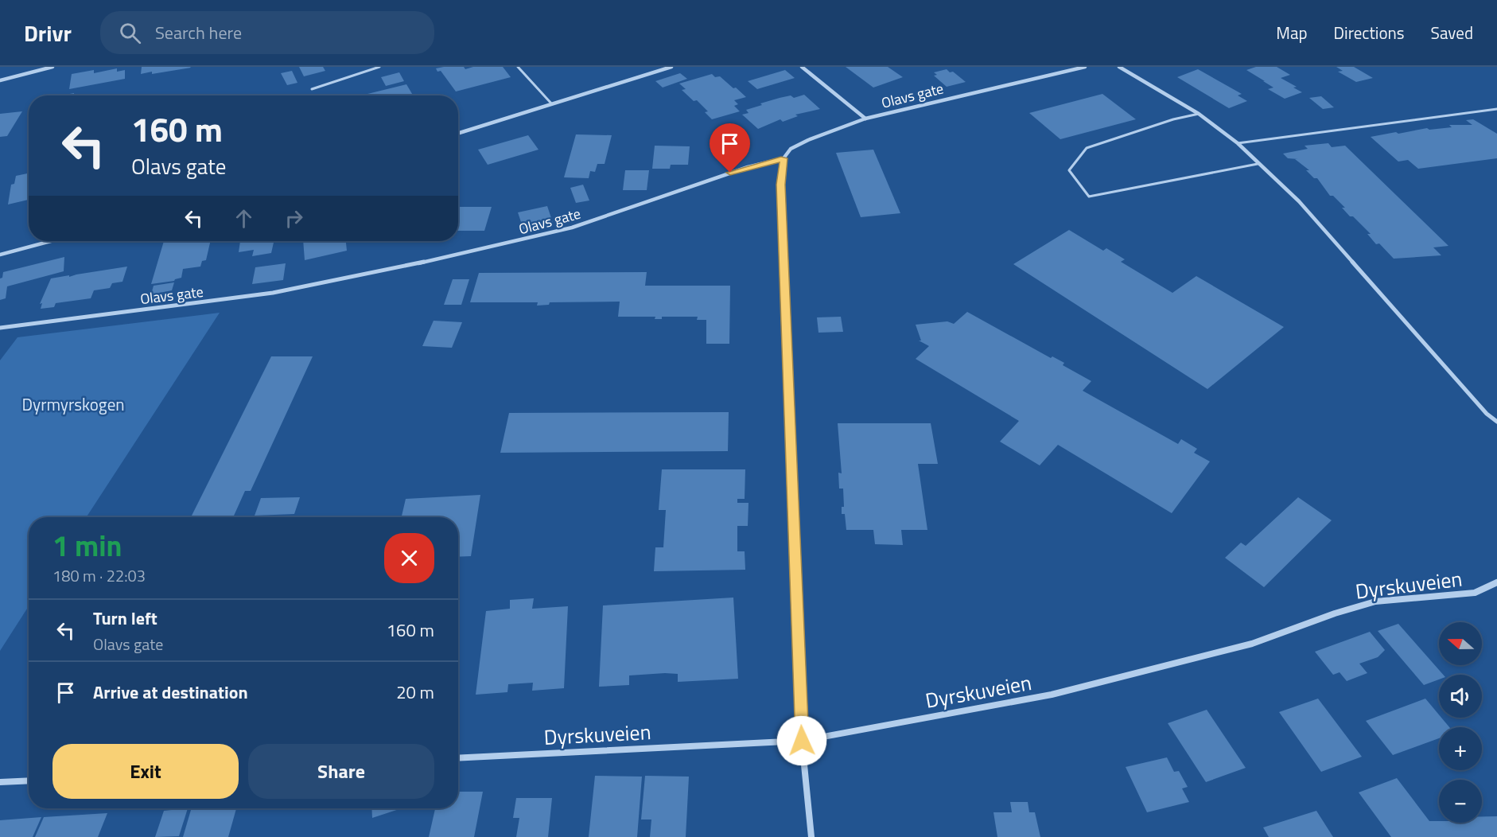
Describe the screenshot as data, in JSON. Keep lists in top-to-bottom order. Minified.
{"streets":{"street":["Olavs gate","Dyrskuveien"]},"parks":["Dyrmyrskogen"],"north":"left","page":{"header":"Drivr","search":"Search here","nav":["Map","Directions","Saved"],"turn":["160 m","Olavs gate"],"heading":["1 min","180 m · 22:03"],"list":[{"name":"Turn left","note":"Olavs gate","value":"160 m"},{"name":"Arrive at destination","value":"20 m"}],"map_buttons":["+","−"],"buttons":["Exit","Share"]}}
